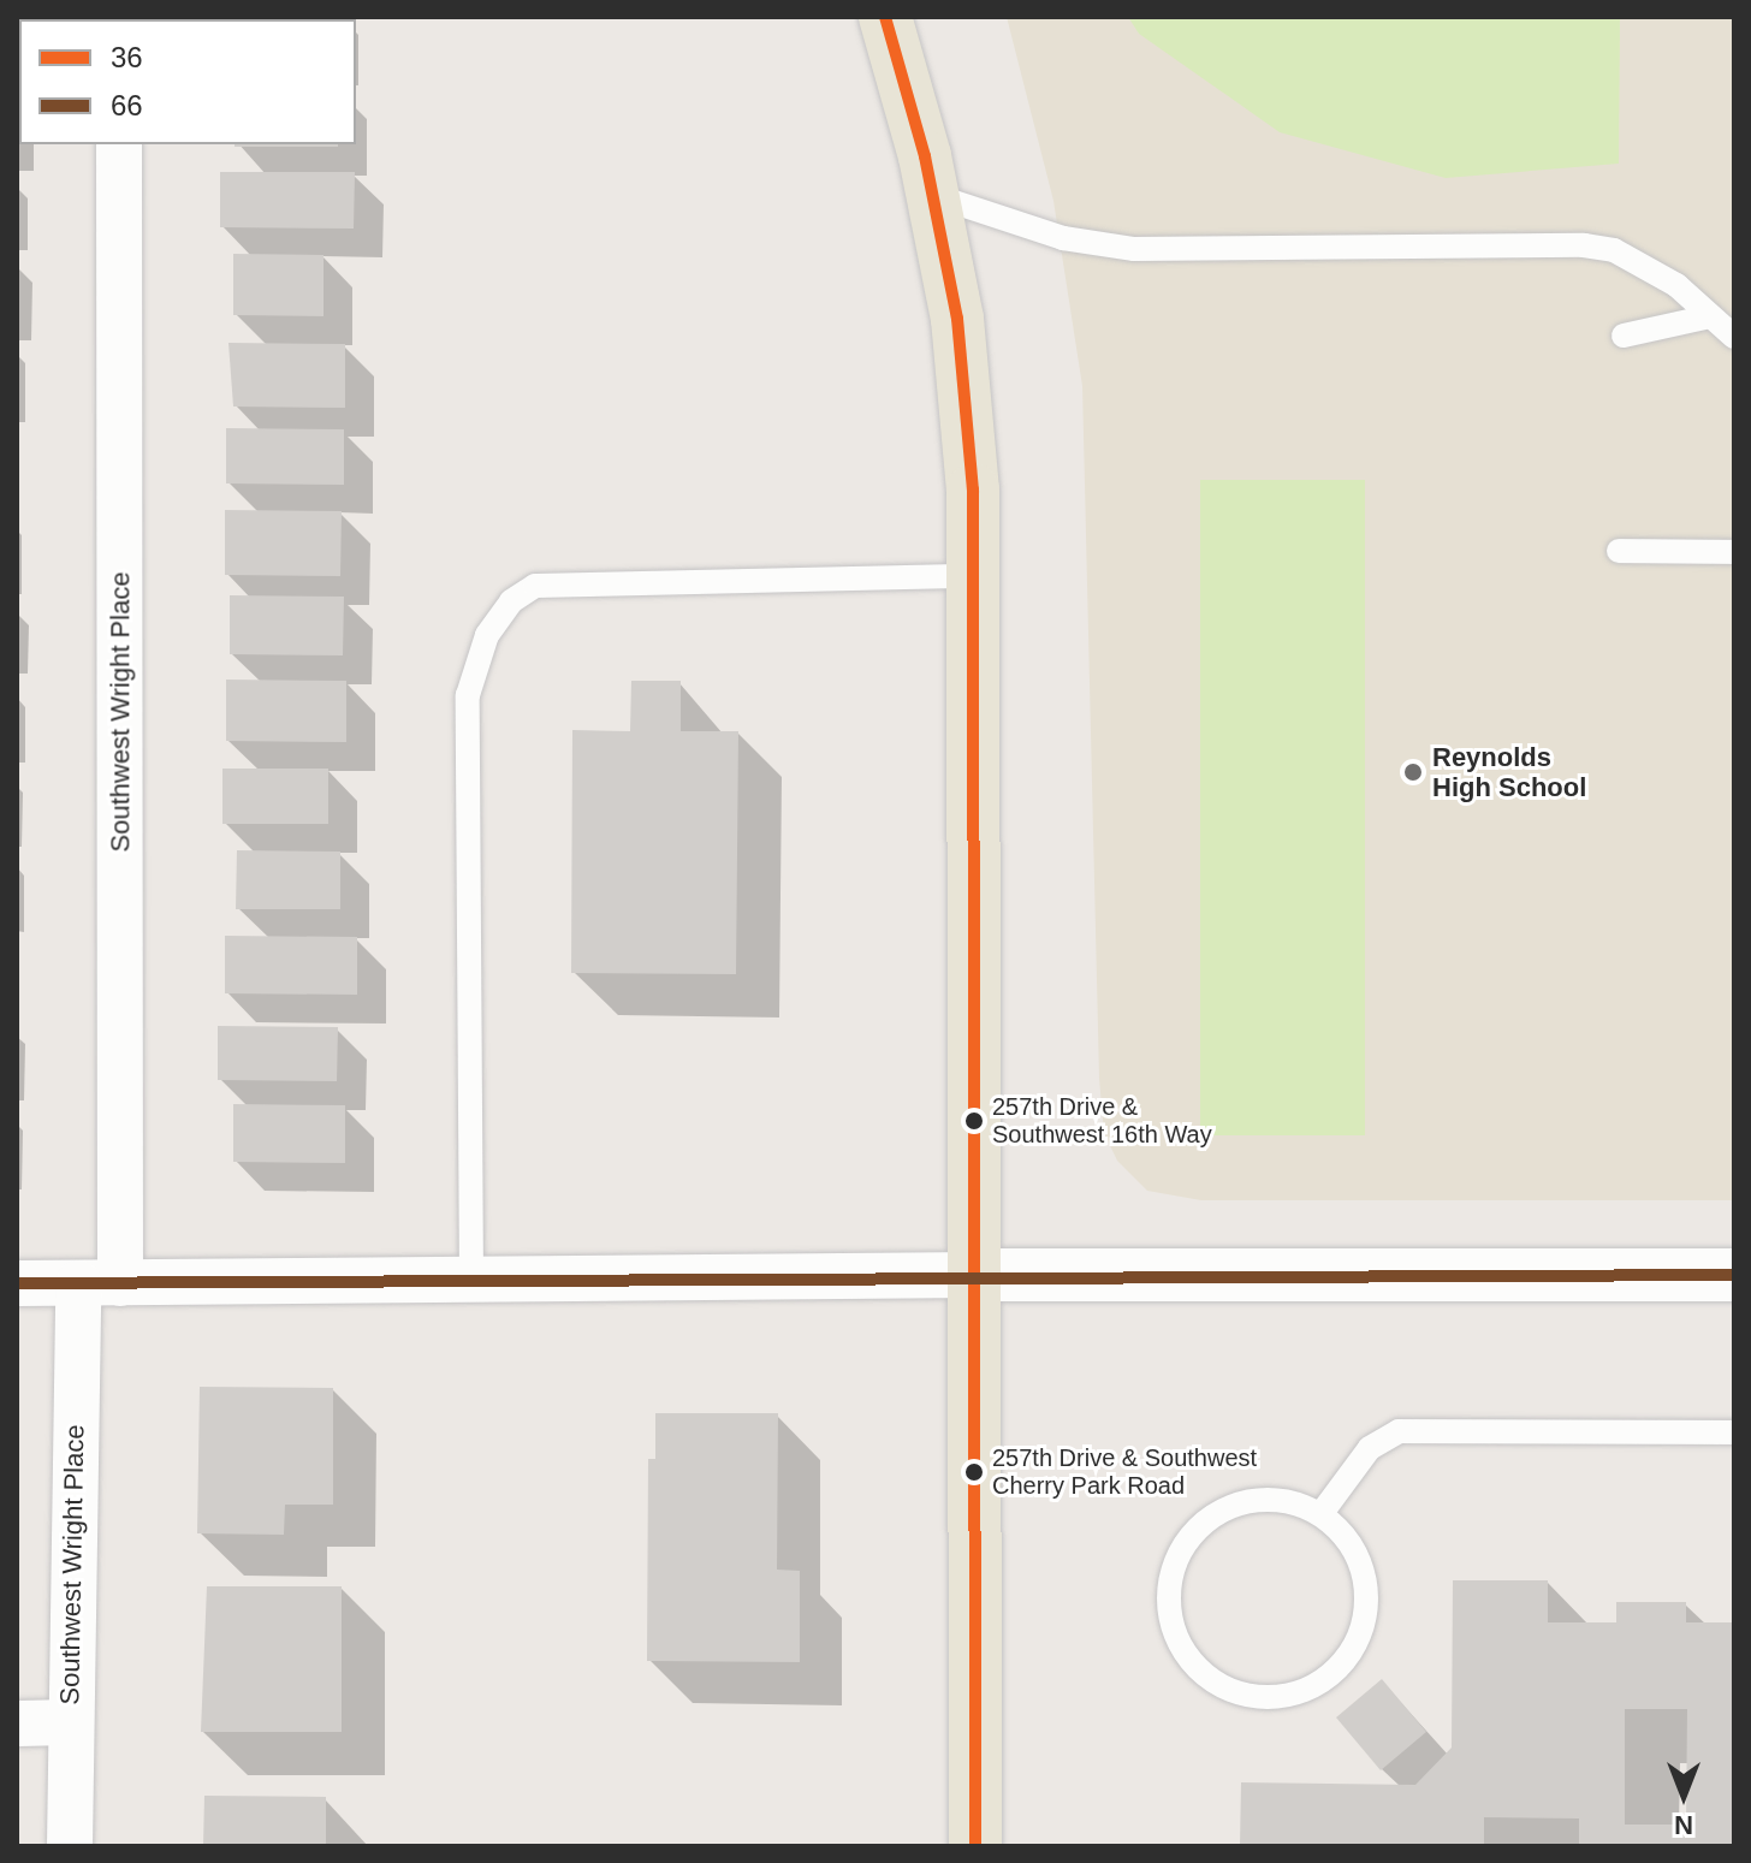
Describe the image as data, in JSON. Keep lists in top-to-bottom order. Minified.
{"streets":{"street":["Southwest Wright Place"]},"places":["Reynolds High School","257th Drive & Southwest 16th Way","257th Drive & Southwest Cherry Park Road"],"lines":["transit line 36","transit line 66"],"legend":["36","66"],"north":"bottom"}
